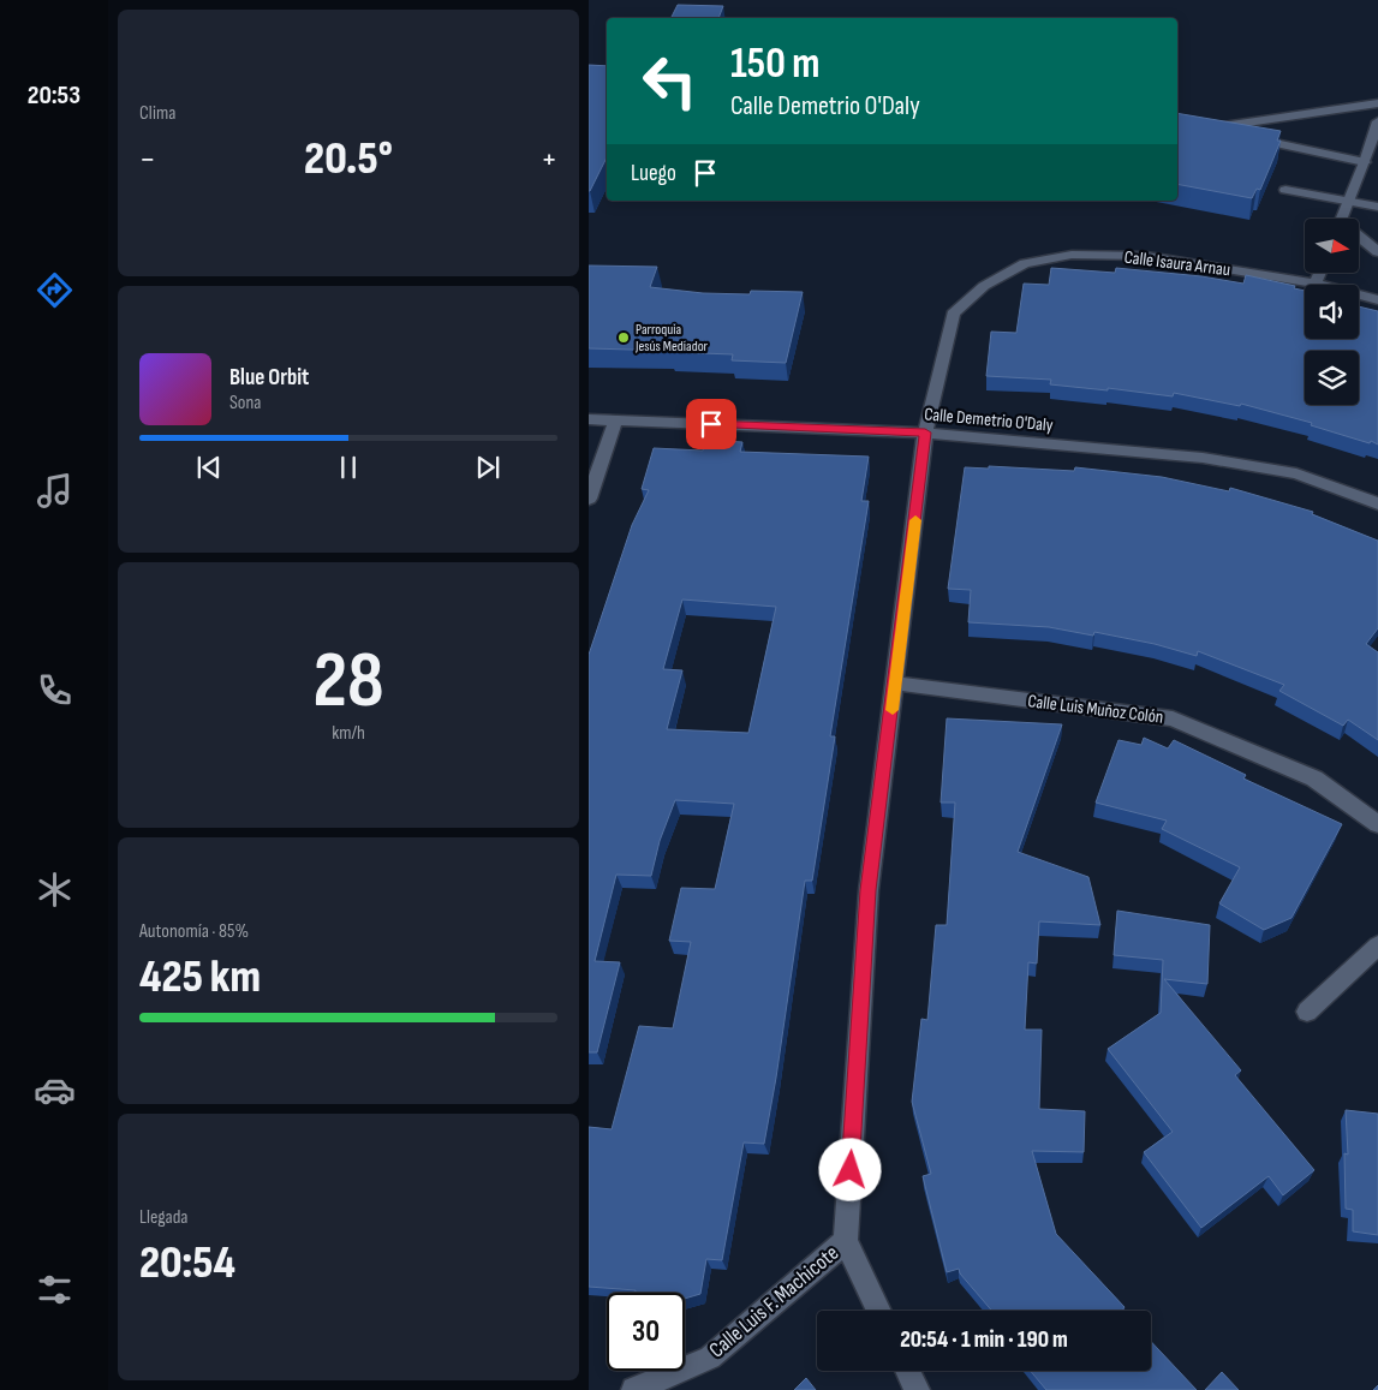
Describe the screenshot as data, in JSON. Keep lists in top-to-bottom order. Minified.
{"streets":{"street":["Calle Isaura Arnau","Calle Demetrio O'Daly","Calle Luis Muñoz Colón","Calle Luis F. Machicote"]},"crossings":[["Calle Isaura Arnau","Calle Demetrio O'Daly"],["Calle Isaura Arnau","Calle Luis Muñoz Colón"],["Calle Isaura Arnau","Calle Luis F. Machicote"]],"places":["Parroquia Jesús Mediador"],"north":"right","page":{"tabs":"20:53","tile":["Clima",["28","km/h"],["Autonomía · 85%","425 km"],["Llegada","20:54"]],"turn":["150 m","Calle Demetrio O'Daly"],"heat":["−","20.5°","+"],"then":"Luego","song":["Blue Orbit","Sona"],"limit":"30","trip":"20:54 · 1 min · 190 m"}}
